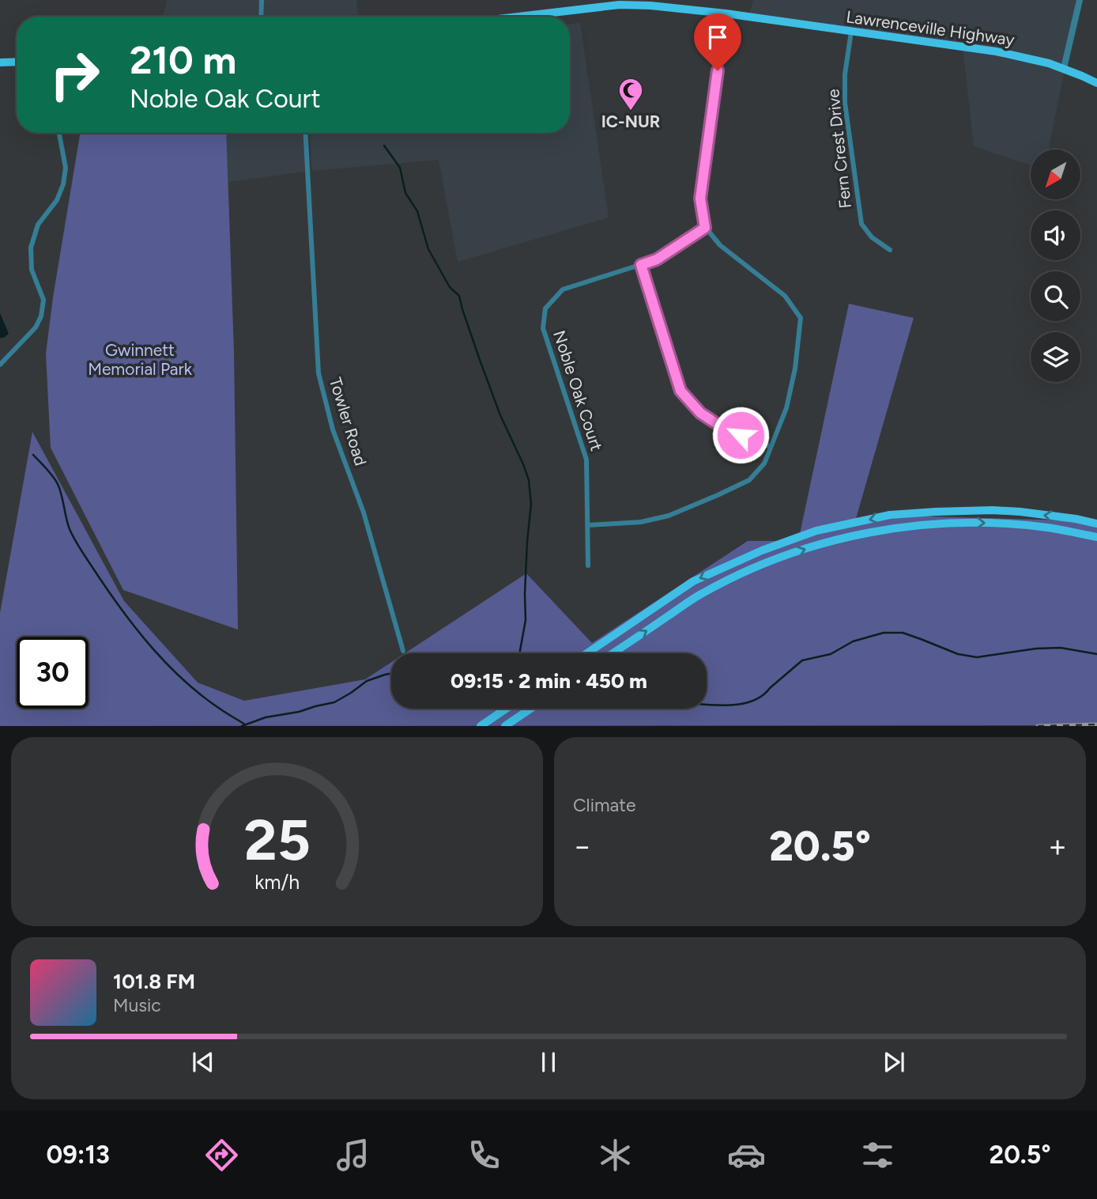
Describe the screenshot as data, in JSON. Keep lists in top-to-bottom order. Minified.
{"streets":{"main road":["Lawrenceville Highway"],"street":["Fern Crest Drive","Noble Oak Court","Towler Road"]},"crossings":[["Lawrenceville Highway","Fern Crest Drive"]],"parks":["Gwinnett Memorial Park"],"places":{"mosque":["IC-NUR"]},"north":"bottom left","page":{"turn":["210 m","Noble Oak Court"],"limit":"30","trip":"09:15 · 2 min · 450 m","tile":"Climate","heat":["−","20.5°","+"],"song":["101.8 FM","Music"],"tabs":["09:13","20.5°"],"gauge":["25","km/h"]}}
